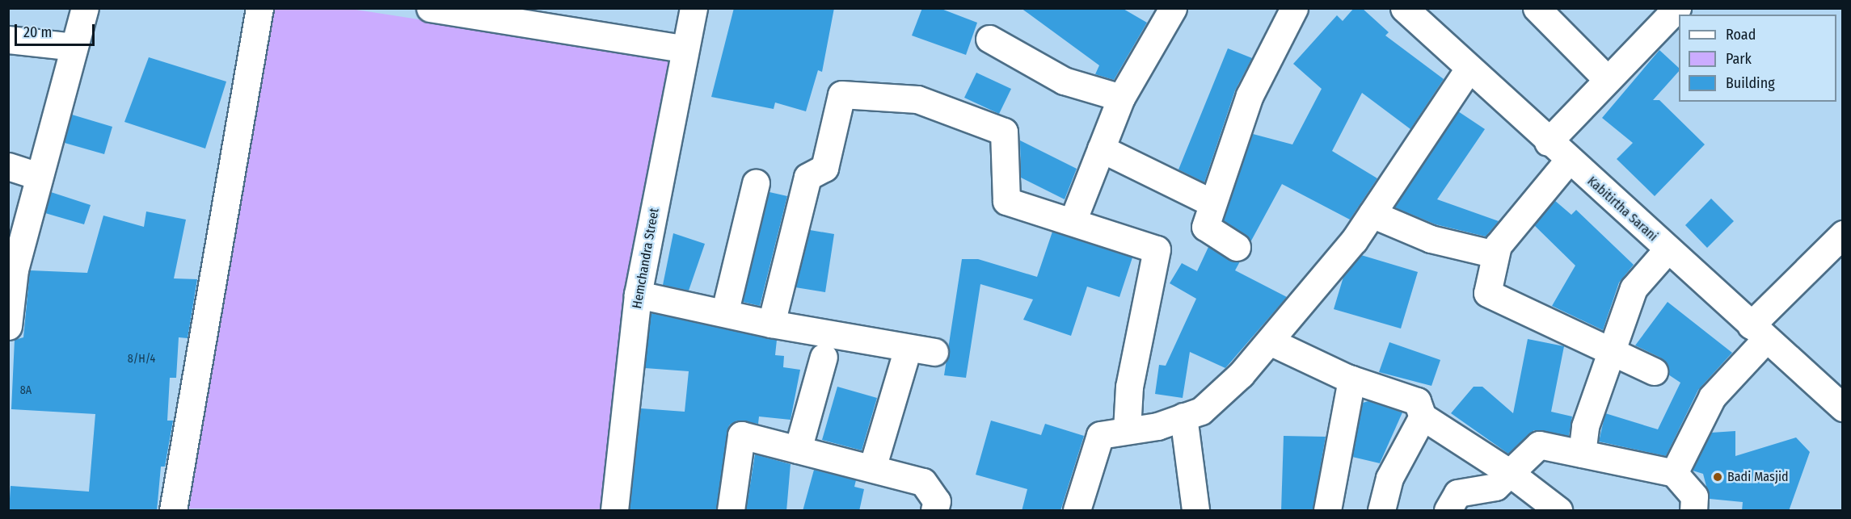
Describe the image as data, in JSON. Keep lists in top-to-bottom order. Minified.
{"streets":{"street":["Kabitirtha Sarani","Hemchandra Street"]},"places":["Badi Masjid"],"house_numbers":["8/H/4","8A"],"legend":["Road","Park","Building"],"scale_bar":"20 m"}
